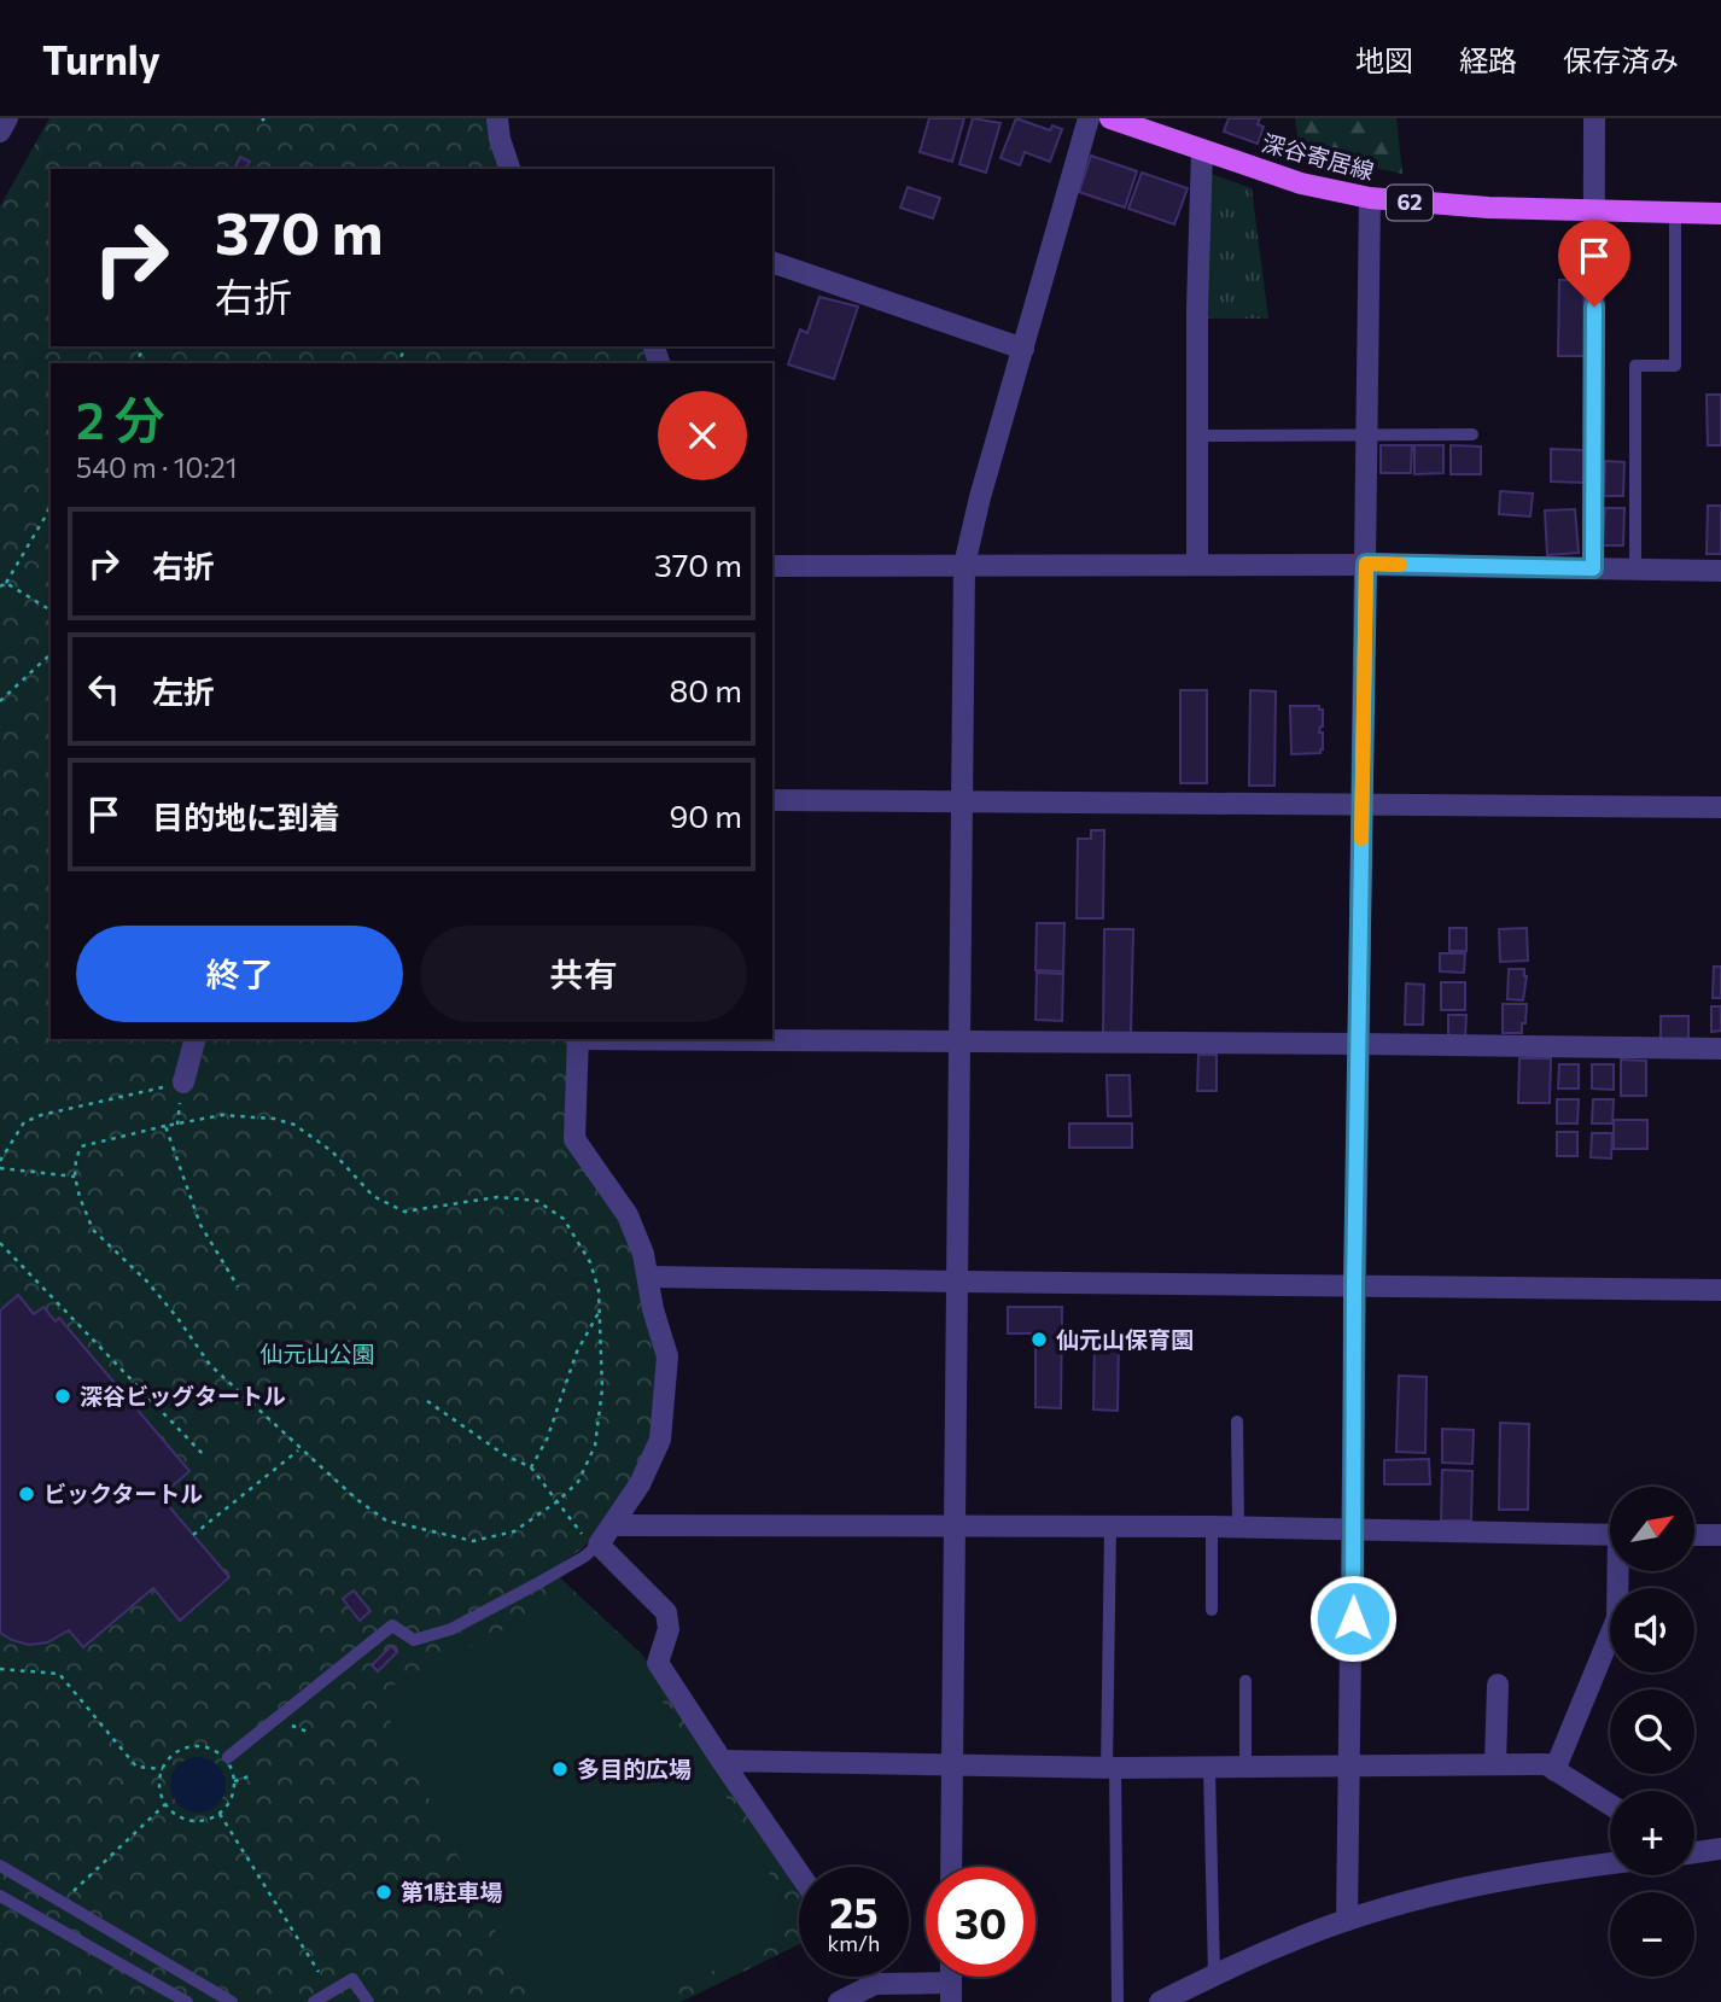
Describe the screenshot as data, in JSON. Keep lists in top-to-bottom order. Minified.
{"streets":{"main road":["深谷寄居線","62"]},"parks":["仙元山公園"],"places":["仙元山保育園","深谷ビッグタートル","ビックタートル","多目的広場","第1駐車場"],"north":"top right","page":{"header":"Turnly","nav":["地図","経路","保存済み"],"turn":["370 m","右折"],"heading":["2 分","540 m · 10:21"],"list":[{"name":"右折","value":"370 m"},{"name":"左折","value":"80 m"},{"name":"目的地に到着","value":"90 m"}],"buttons":["終了","共有"],"map_buttons":["+","−"],"speed":"25 km/h","limit":"30"}}
